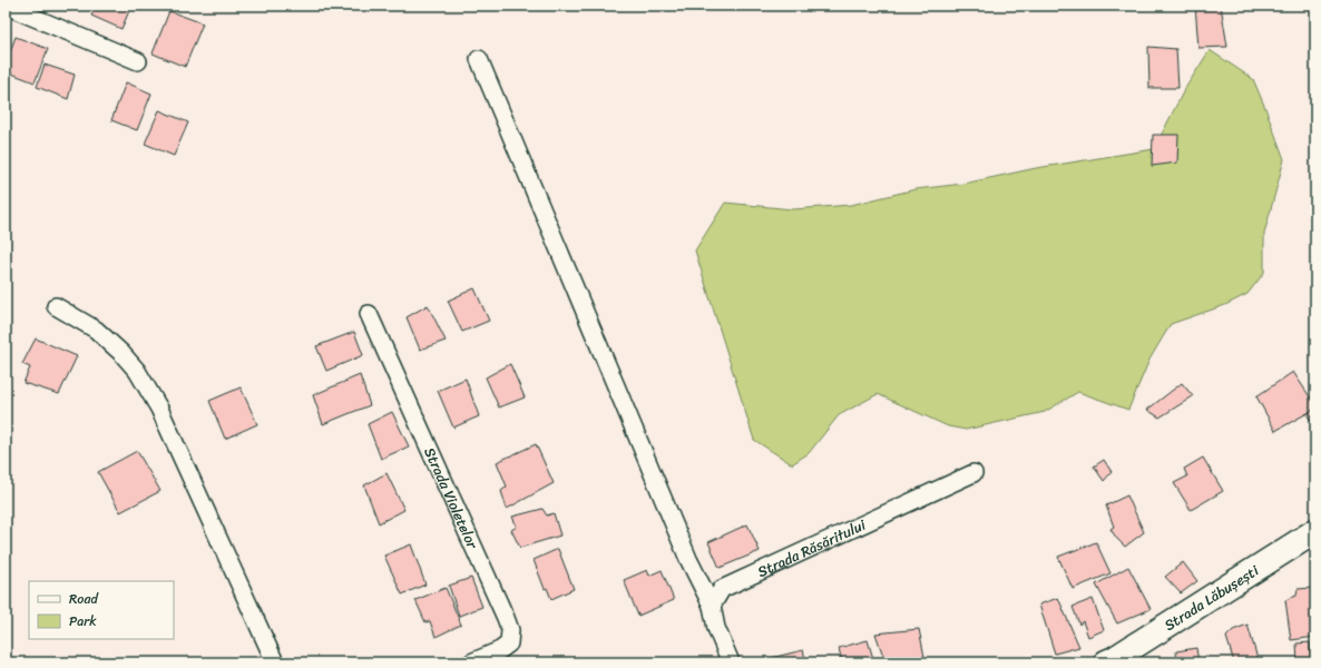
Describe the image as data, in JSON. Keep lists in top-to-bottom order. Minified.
{"streets":{"street":["Strada Violetelor","Strada Răsăritului","Strada Lăbușești"]},"legend":["Road","Park"]}
